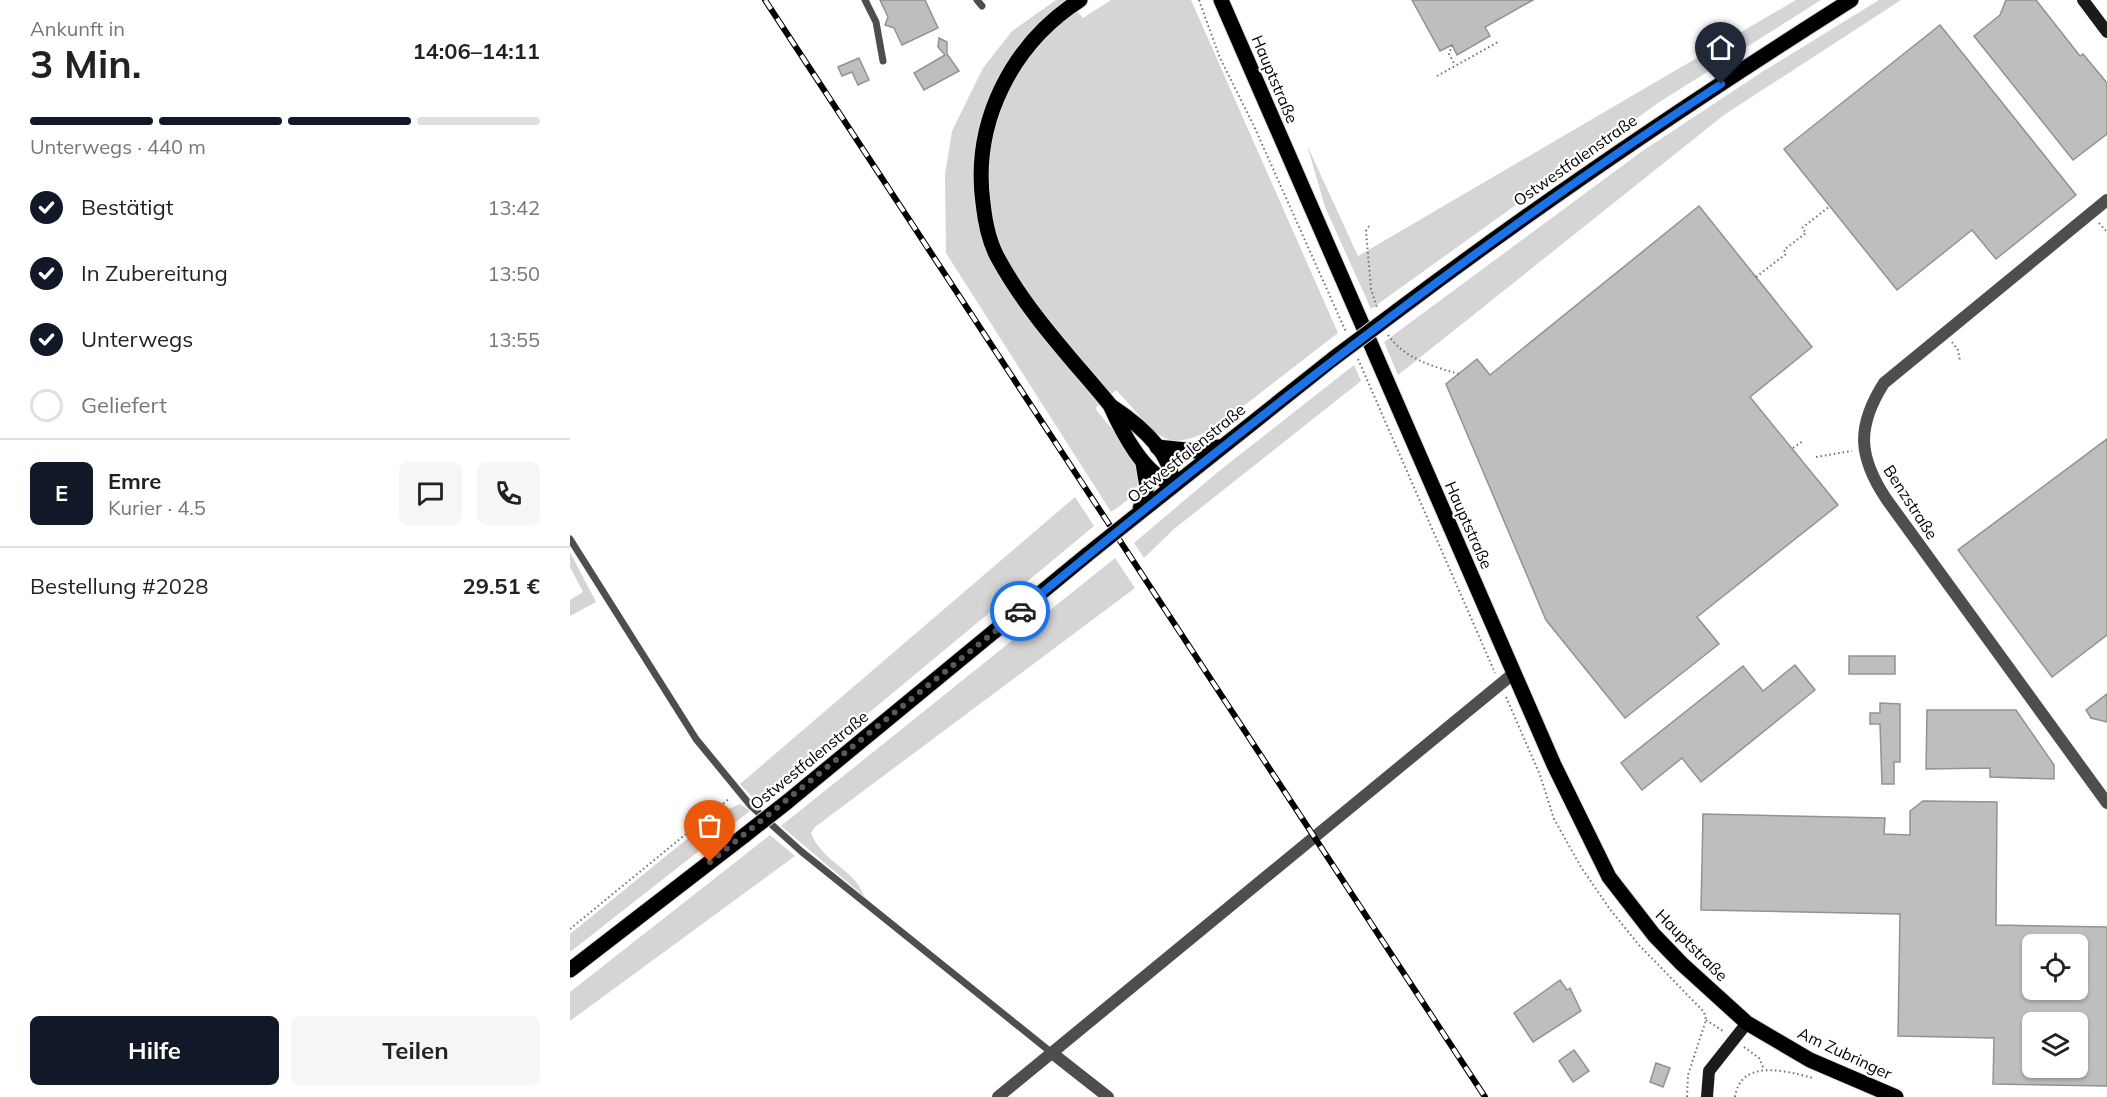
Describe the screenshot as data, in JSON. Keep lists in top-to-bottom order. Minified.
{"streets":{"main road":["Hauptstraße","Ostwestfalenstraße","Am Zubringer"],"street":["Benzstraße"]},"crossings":[["Hauptstraße","Am Zubringer"]],"page":{"heading":["3 Min.","Ankunft in","14:06–14:11"],"panel":["Emre","Kurier · 4.5","Bestellung #2028","29.51 €"],"bar":"Unterwegs · 440 m","list":[["Bestätigt","13:42"],["In Zubereitung","13:50"],["Unterwegs","13:55"],"Geliefert"],"round":"E","buttons":["Hilfe","Teilen"]}}
